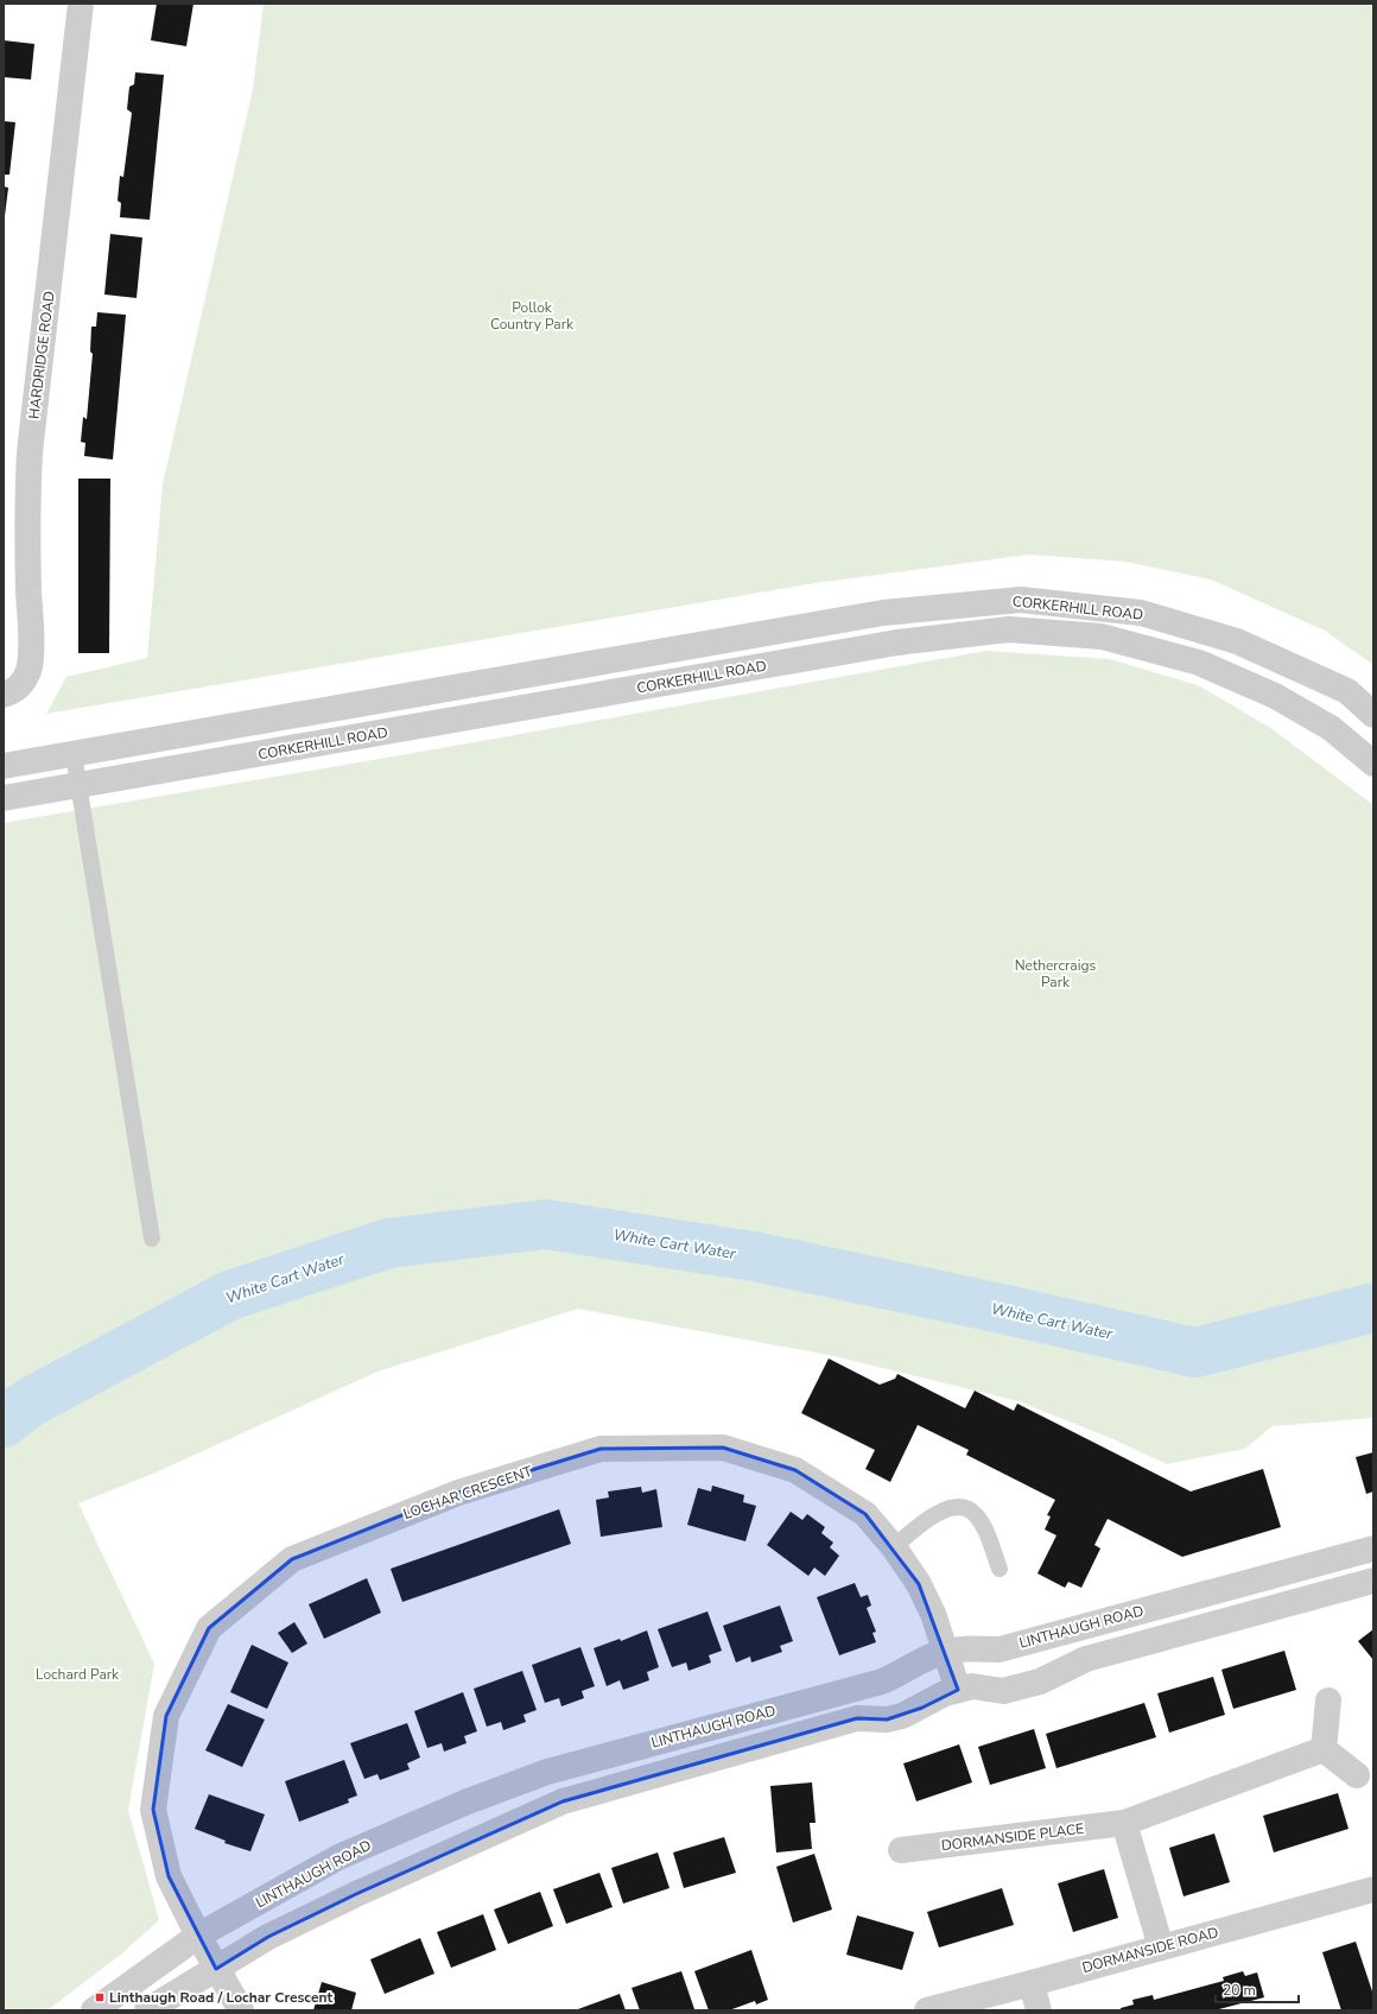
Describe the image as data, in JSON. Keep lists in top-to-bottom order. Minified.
{"streets":{"street":["HARDRIDGE ROAD","CORKERHILL ROAD","LOCHAR CRESCENT","LINTHAUGH ROAD","DORMANSIDE PLACE","DORMANSIDE ROAD"]},"crossings":[["LOCHAR CRESCENT","LINTHAUGH ROAD"]],"water":["White Cart Water"],"parks":["Pollok Country Park","Nethercraigs Park","Lochard Park"],"places":{"transit":["Linthaugh Road / Lochar Crescent"]},"scale_bar":"20 m"}
